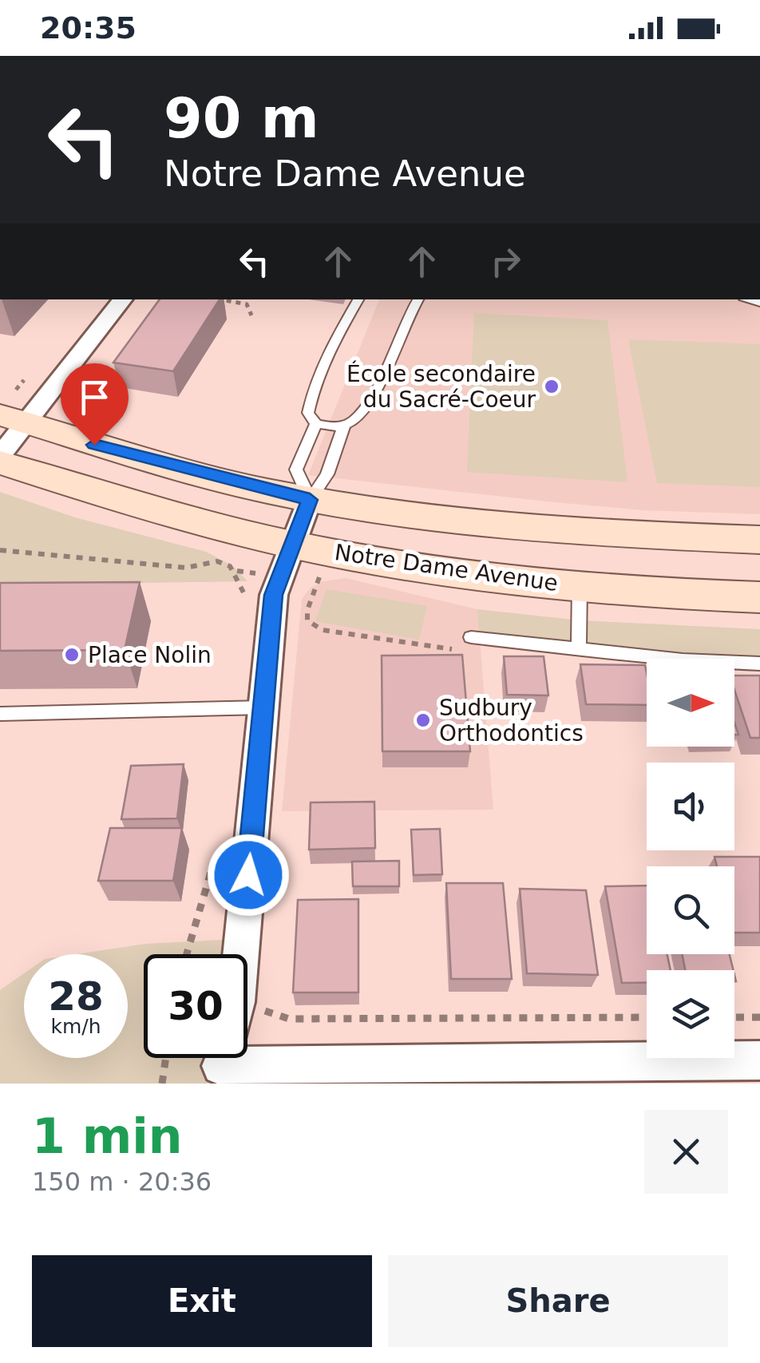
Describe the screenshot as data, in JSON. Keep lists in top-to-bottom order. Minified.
{"streets":{"main road":["Notre Dame Avenue"]},"places":["École secondaire du Sacré-Coeur","Place Nolin","Sudbury Orthodontics"],"north":"right","page":{"status":"20:35","turn":["90 m","Notre Dame Avenue"],"speed":"28 km/h","limit":"30","heading":["1 min","150 m · 20:36"],"buttons":["Exit","Share"]}}
